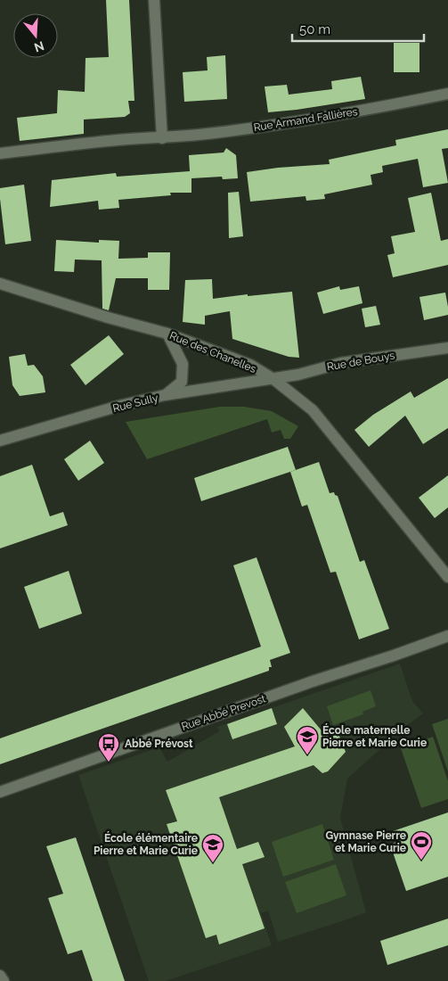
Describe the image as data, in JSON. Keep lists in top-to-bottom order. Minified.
{"streets":{"street":["Rue Armand Fallières","Rue des Chanelles","Rue de Bouys","Rue Sully","Rue Abbé Prevost"]},"crossings":[["Rue des Chanelles","Rue de Bouys"],["Rue des Chanelles","Rue Sully"],["Rue de Bouys","Rue Sully"]],"places":{"school or university":["École maternelle Pierre et Marie Curie","École élémentaire Pierre et Marie Curie"],"bus stop":["Abbé Prévost"],"sports":["Gymnase Pierre et Marie Curie"]},"scale_bar":"50 m","north":"bottom"}
